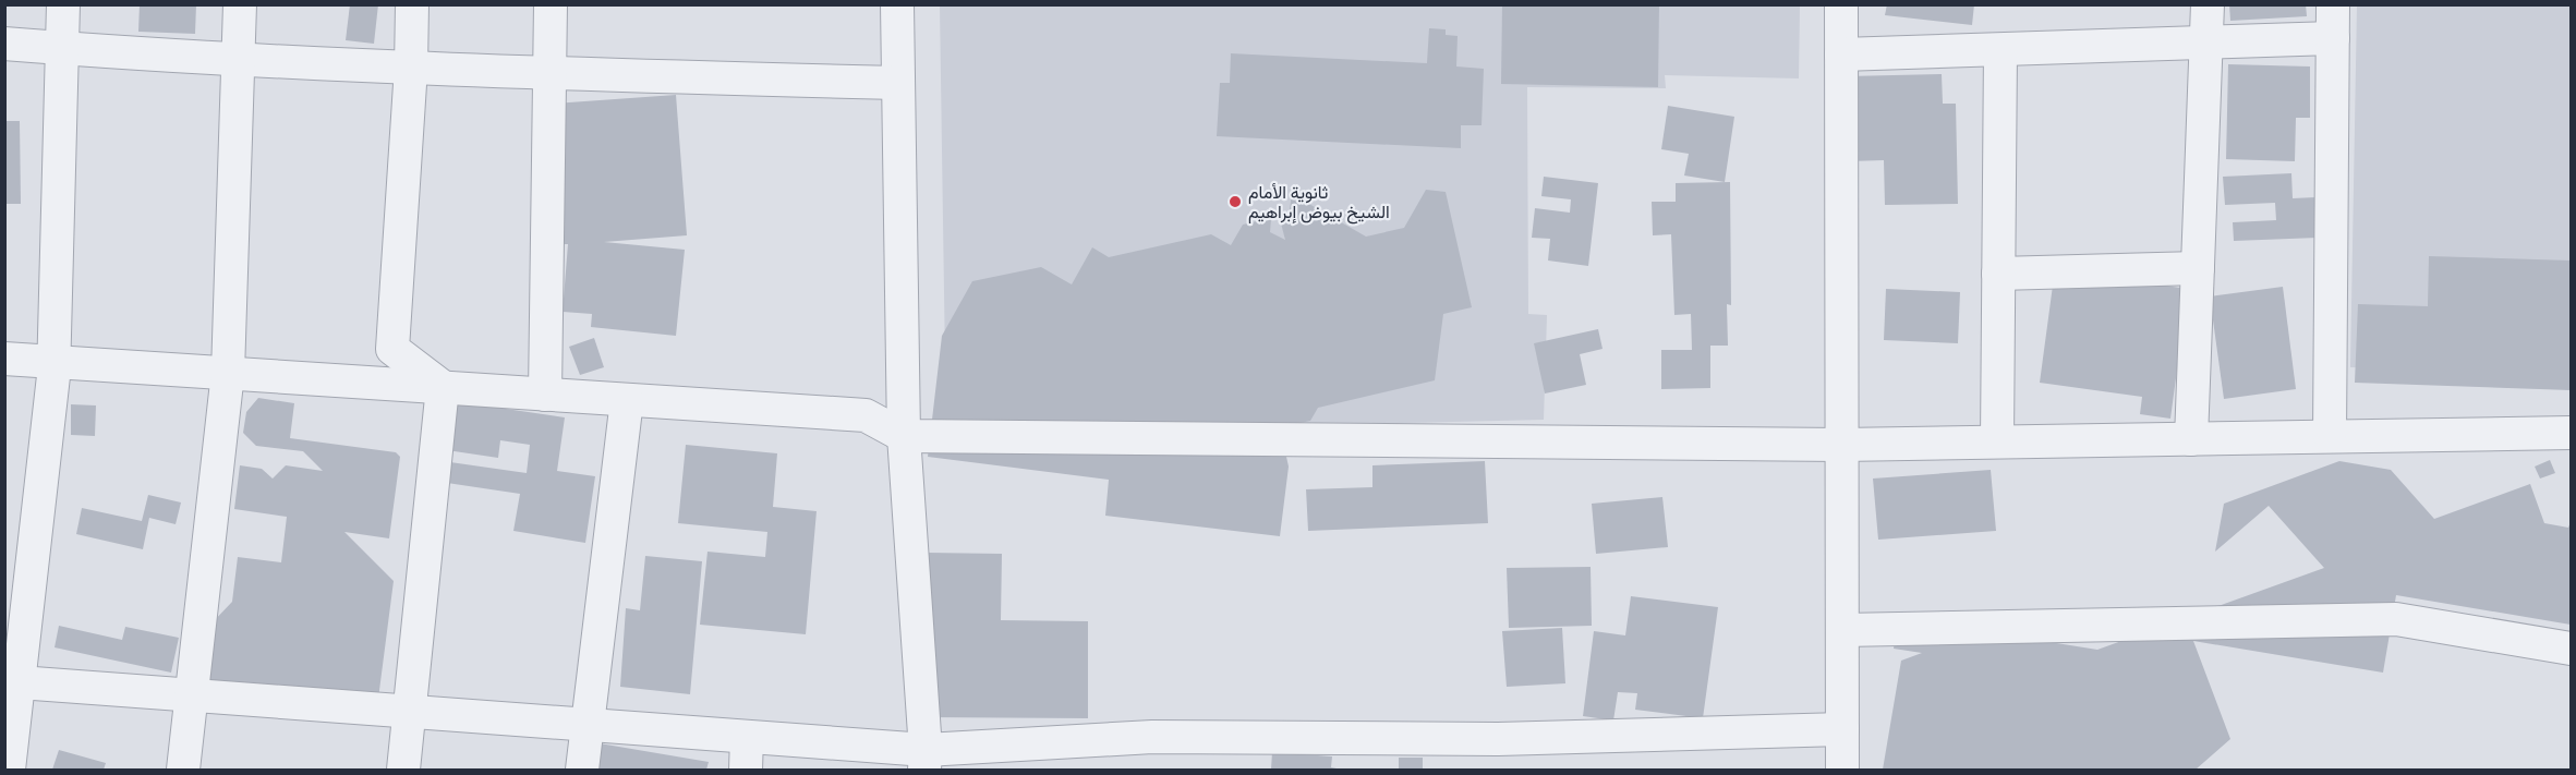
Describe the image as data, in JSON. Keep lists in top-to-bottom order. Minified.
{"places":["ثانوية الأمام الشيخ بيوض إبراهيم"]}
